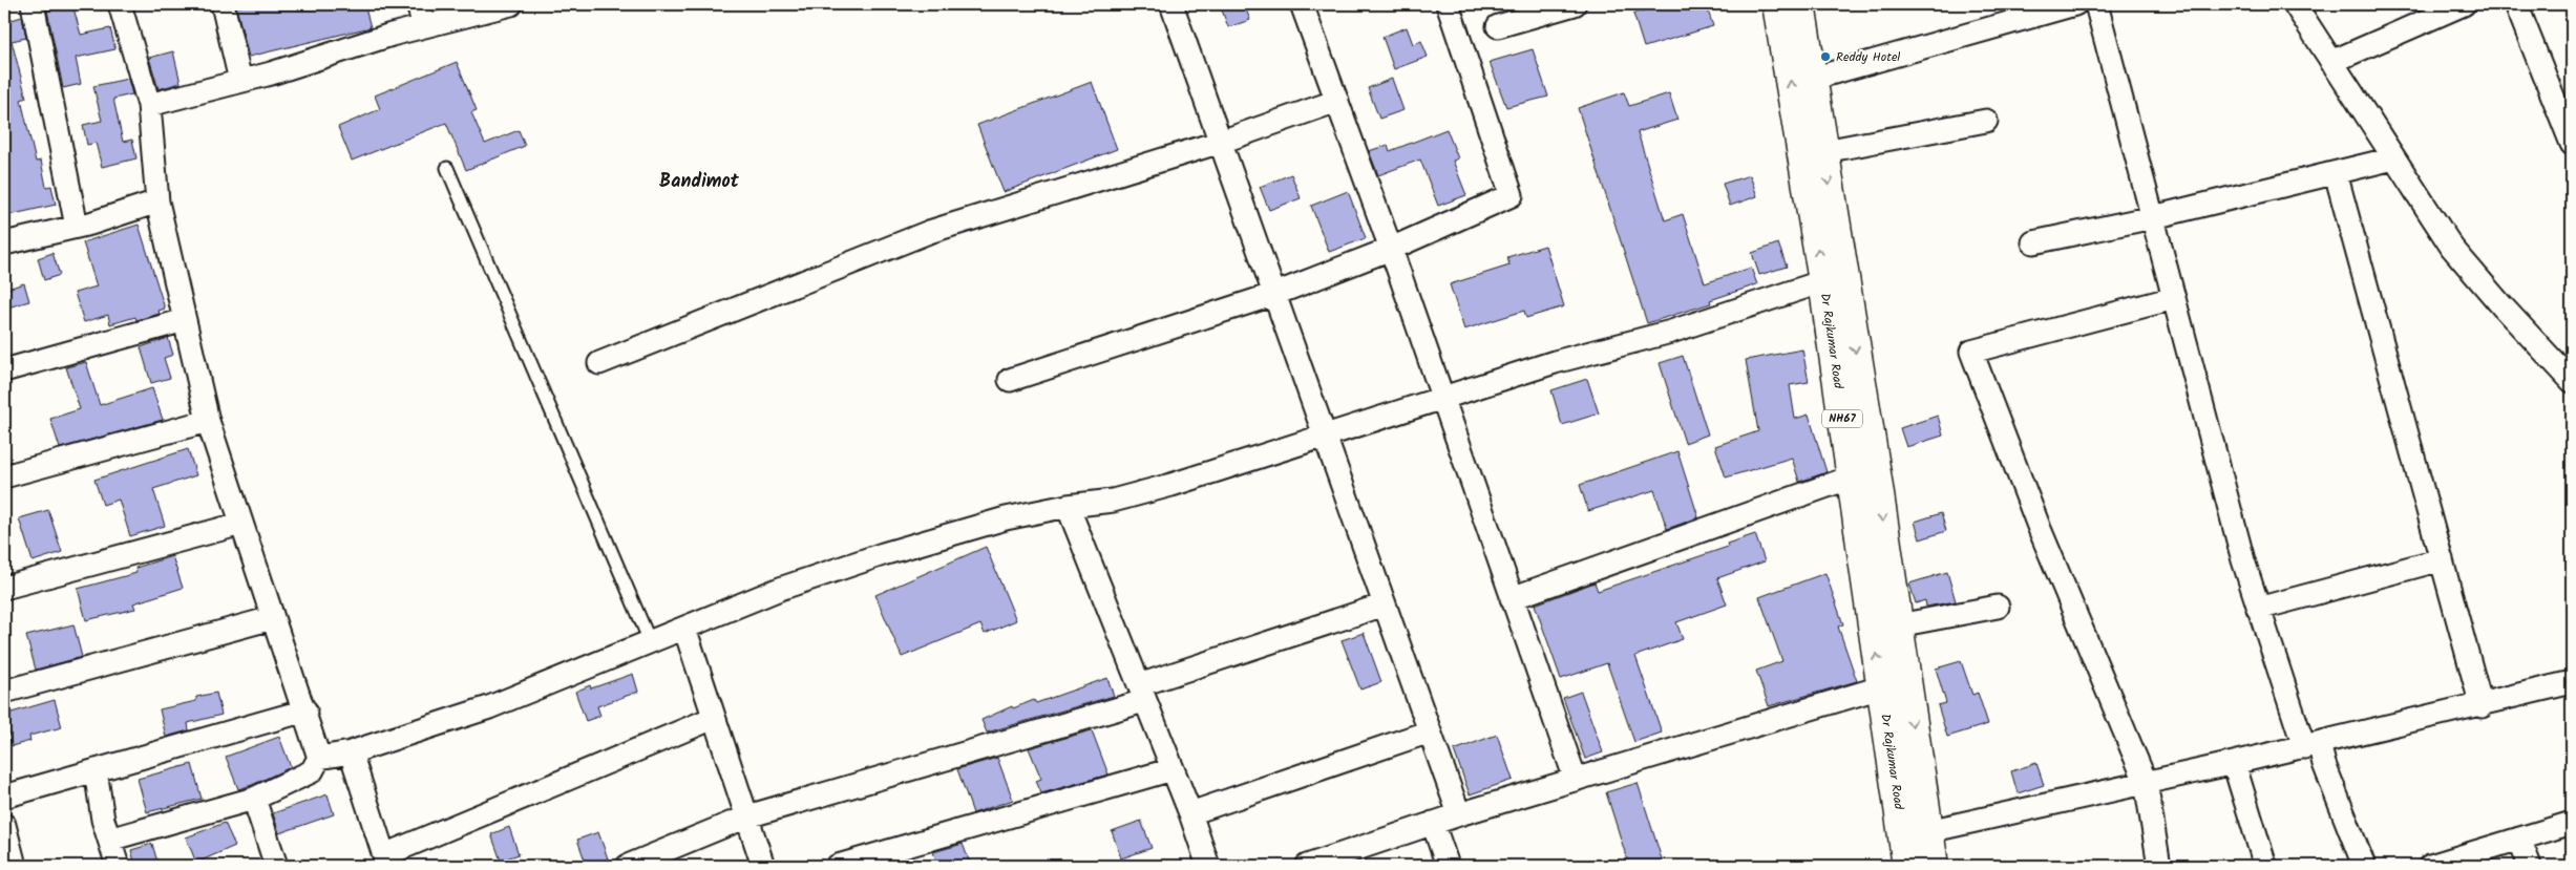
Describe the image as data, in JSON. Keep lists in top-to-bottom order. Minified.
{"streets":{"highway":["Dr Rajkumar Road","NH67"]},"crossings":[["Dr Rajkumar Road","NH67"]],"districts":["Bandimot"],"places":["Reddy Hotel"]}
